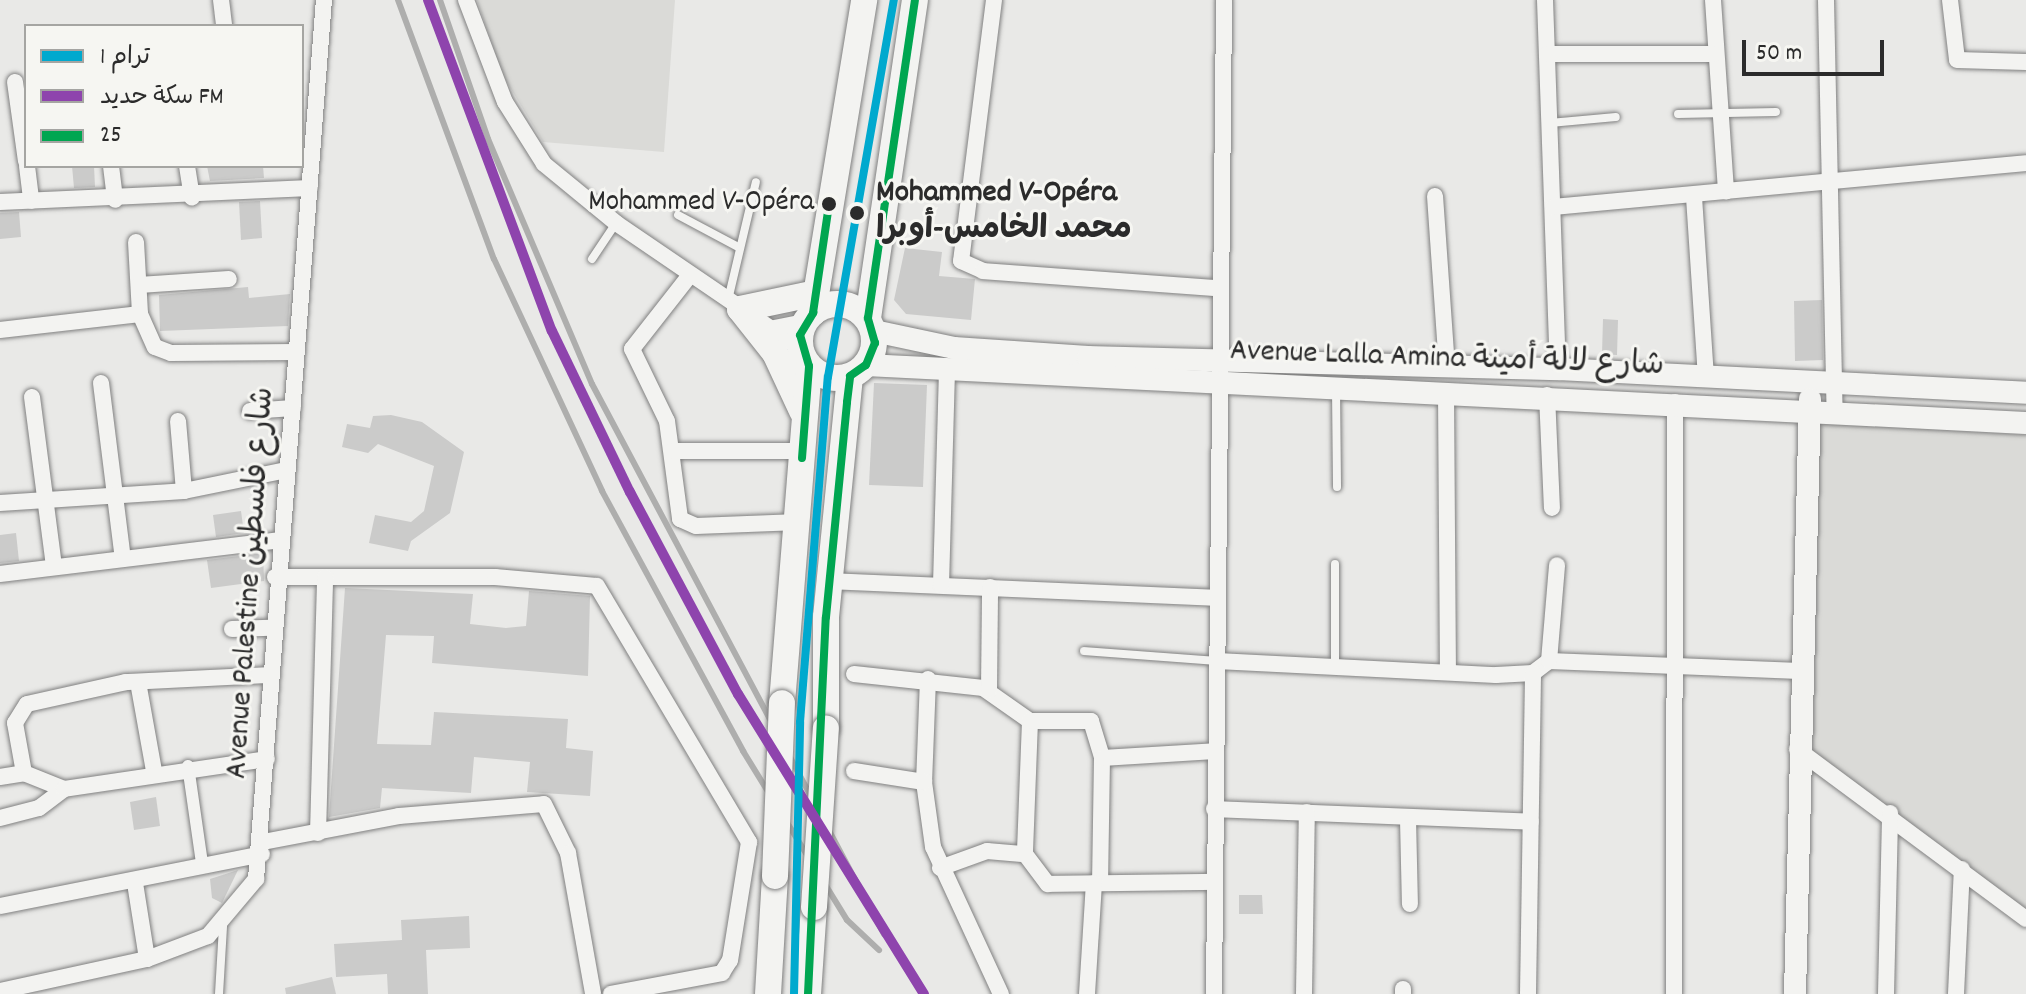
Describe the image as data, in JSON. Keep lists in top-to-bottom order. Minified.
{"streets":{"street":["Avenue Lalla Amina شارع لالة أمينة","Avenue Palestine شارع فلسطين"]},"places":["Mohammed V-Opéra","Mohammed V-Opéra محمد الخامس-أوبرا"],"lines":["tram line 1","rail line FM","transit line 25"],"legend":["ترام 1","سكة حديد FM","25"],"scale_bar":"50 m"}
